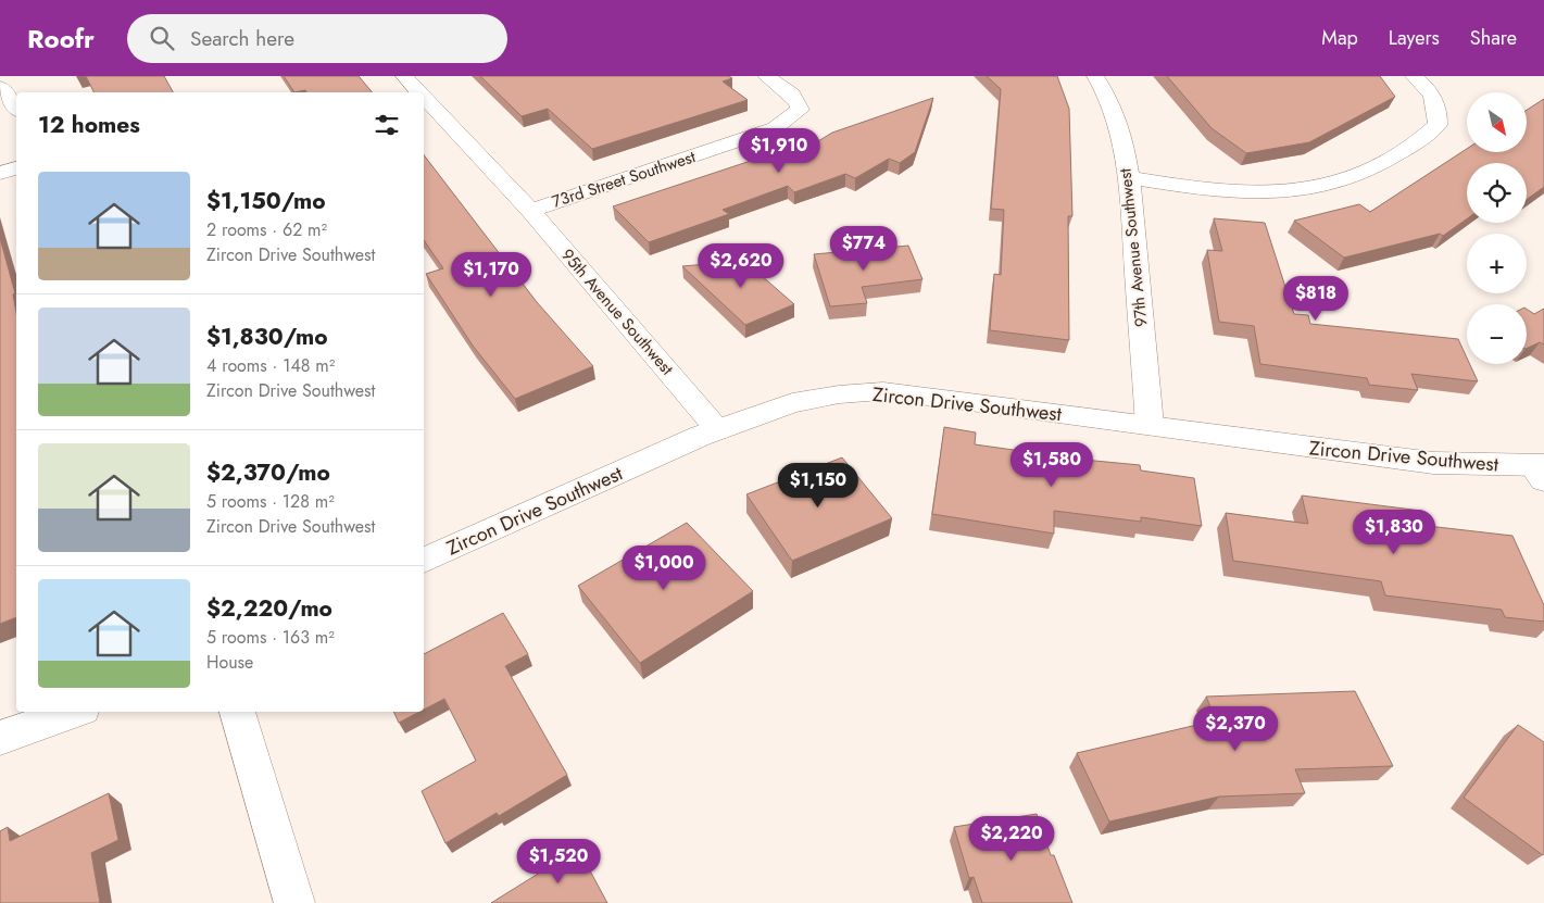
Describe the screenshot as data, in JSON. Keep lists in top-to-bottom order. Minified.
{"streets":{"street":["73rd Street Southwest","97th Avenue Southwest","95th Avenue Southwest","Zircon Drive Southwest"]},"crossings":[["73rd Street Southwest","95th Avenue Southwest"],["97th Avenue Southwest","Zircon Drive Southwest"],["95th Avenue Southwest","Zircon Drive Southwest"]],"north":"bottom right","page":{"header":"Roofr","search":"Search here","nav":["Map","Layers","Share"],"map_buttons":["+","−"],"heading":"12 homes","price":["$1,910","$774","$2,620","$1,170","$818","$1,580","$1,150","$1,830","$1,000","$2,370","$2,220","$1,520"],"list":[{"name":"$1,150/mo","note":"2 rooms · 62 m² · Zircon Drive Southwest"},{"name":"$1,830/mo","note":"4 rooms · 148 m² · Zircon Drive Southwest"},{"name":"$2,370/mo","note":"5 rooms · 128 m² · Zircon Drive Southwest"},{"name":"$2,220/mo","note":"5 rooms · 163 m² · House"}]}}
